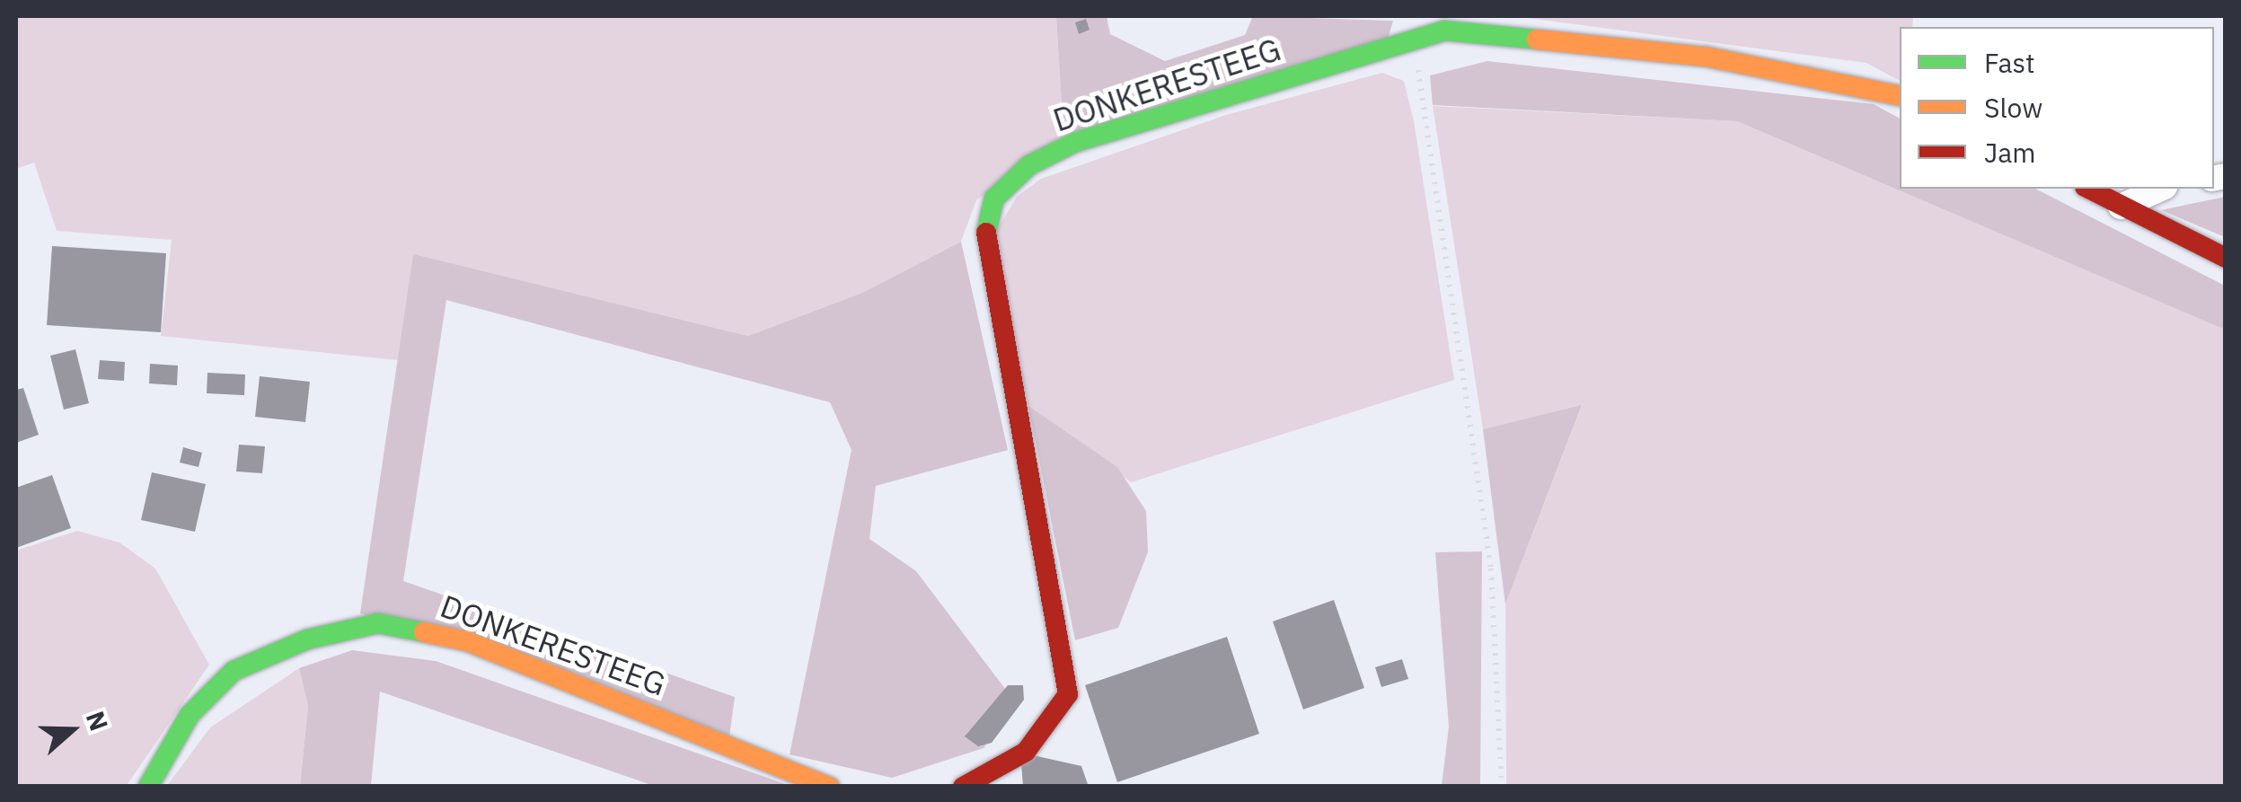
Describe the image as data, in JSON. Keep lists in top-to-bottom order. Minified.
{"streets":{"street":["DONKERESTEEG"]},"legend":["Fast","Slow","Jam"],"north":"right"}
